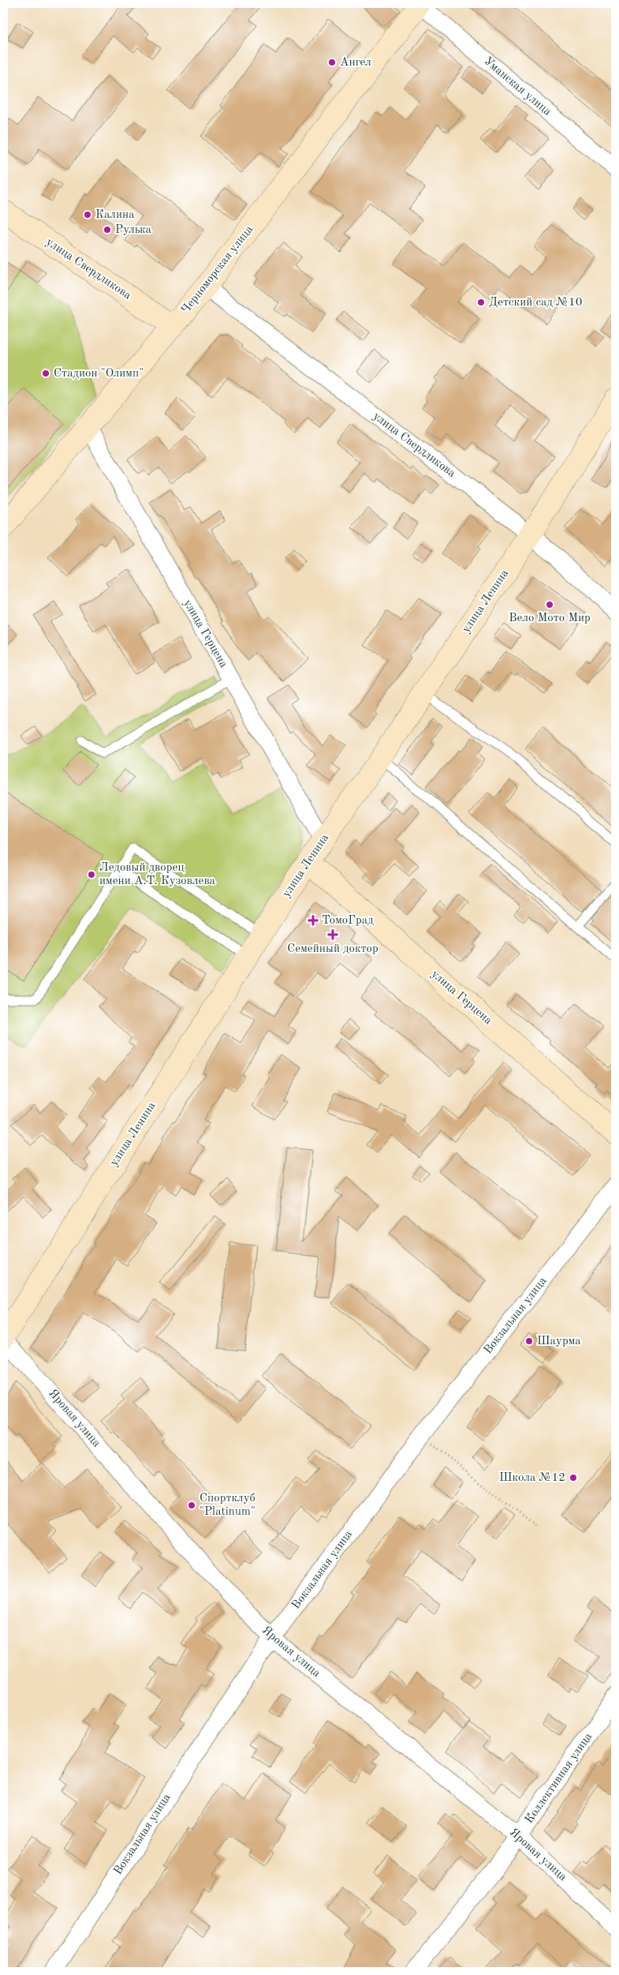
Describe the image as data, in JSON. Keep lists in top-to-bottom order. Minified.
{"streets":{"street":["Уманская улица","улица Свердликова","Черноморская улица","улица Ленина","улица Герцена","Вокзальная улица","Яровая улица","Коллективная улица"]},"crossings":[["Уманская улица","Черноморская улица"],["улица Свердликова","Черноморская улица"],["улица Свердликова","улица Ленина"],["Черноморская улица","улица Герцена"],["улица Ленина","улица Герцена"],["улица Ленина","Яровая улица"],["Вокзальная улица","Яровая улица"],["Яровая улица","Коллективная улица"]],"places":{"other":["Ангел","Калина","Рулька","Детский сад №10","Стадион \"Олимп\"","Вело Мото Мир","Ледовый дворец имени А.Т. Кузовлева","Шаурма","Школа №12","Спортклуб \"Platinum\""],"health":["ТомоГрад","Семейный доктор"]}}
